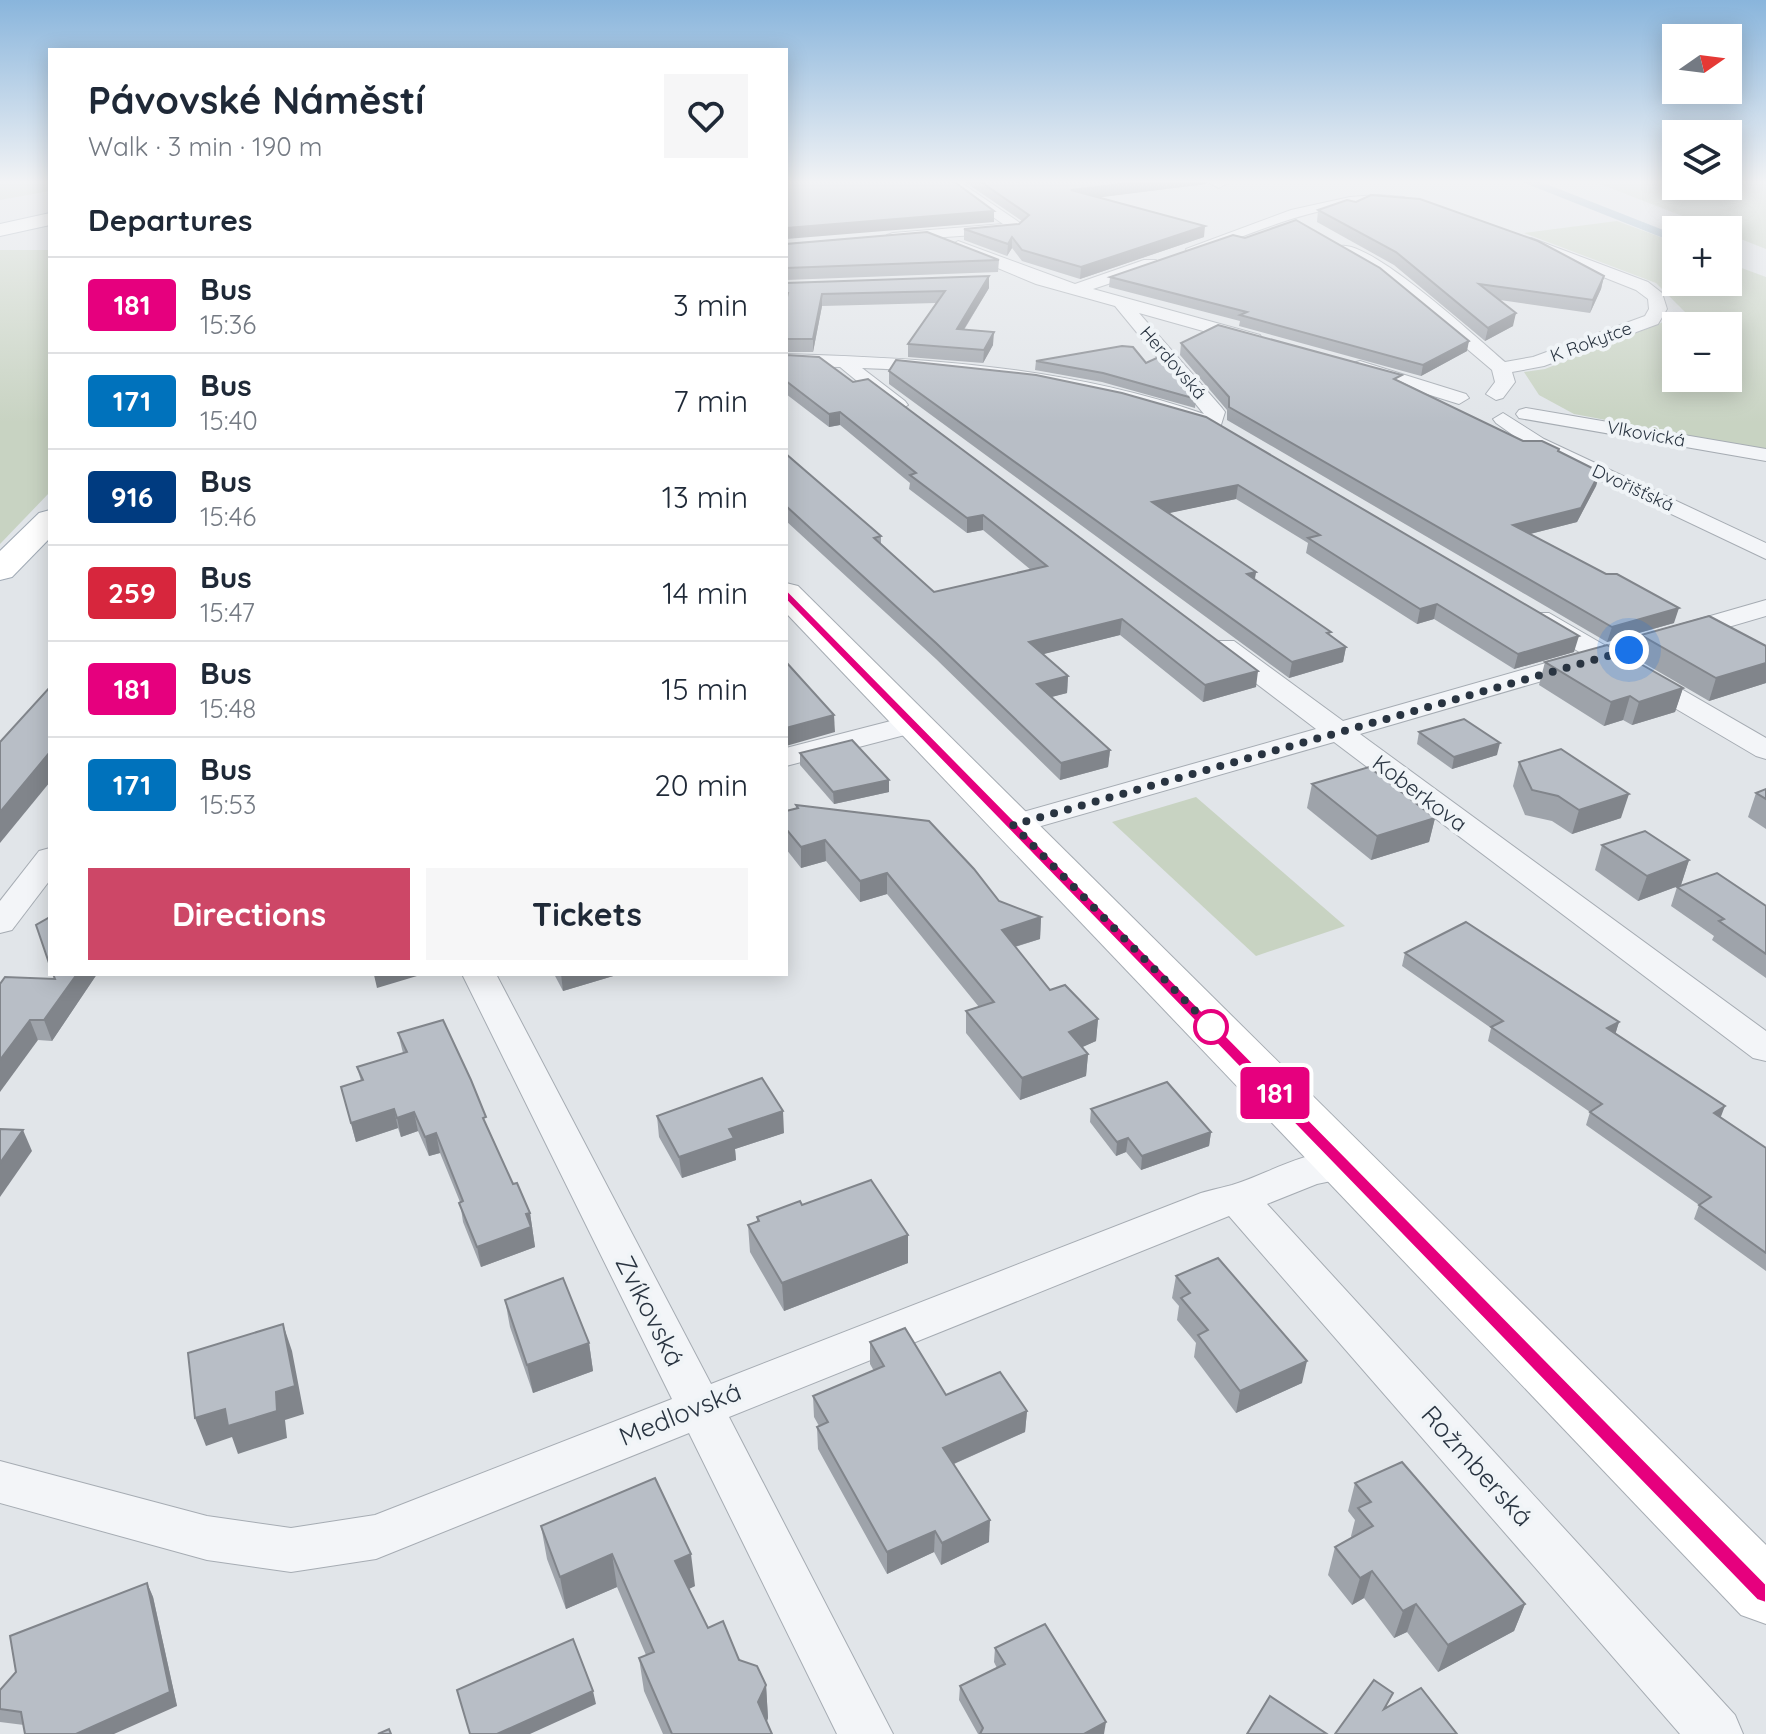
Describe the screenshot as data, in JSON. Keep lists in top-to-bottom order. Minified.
{"streets":{"street":["K Rokytce","Herdovská","Vlkovická","Dvořišťská","Koberkova","Zvíkovská","Medlovská","Rožmberská"]},"crossings":[["Zvíkovská","Medlovská"],["Medlovská","Rožmberská"]],"lines":["bus line 181"],"north":"right","page":{"on_map":"181","map_buttons":["+","−"],"heading":[["Pávovské Náměstí","Walk · 3 min · 190 m"],"Departures"],"list":[{"mark":"181","name":"Bus","note":"15:36","value":"3 min"},{"mark":"171","name":"Bus","note":"15:40","value":"7 min"},{"mark":"916","name":"Bus","note":"15:46","value":"13 min"},{"mark":"259","name":"Bus","note":"15:47","value":"14 min"},{"mark":"181","name":"Bus","note":"15:48","value":"15 min"},{"mark":"171","name":"Bus","note":"15:53","value":"20 min"}],"buttons":["Directions","Tickets"]}}
